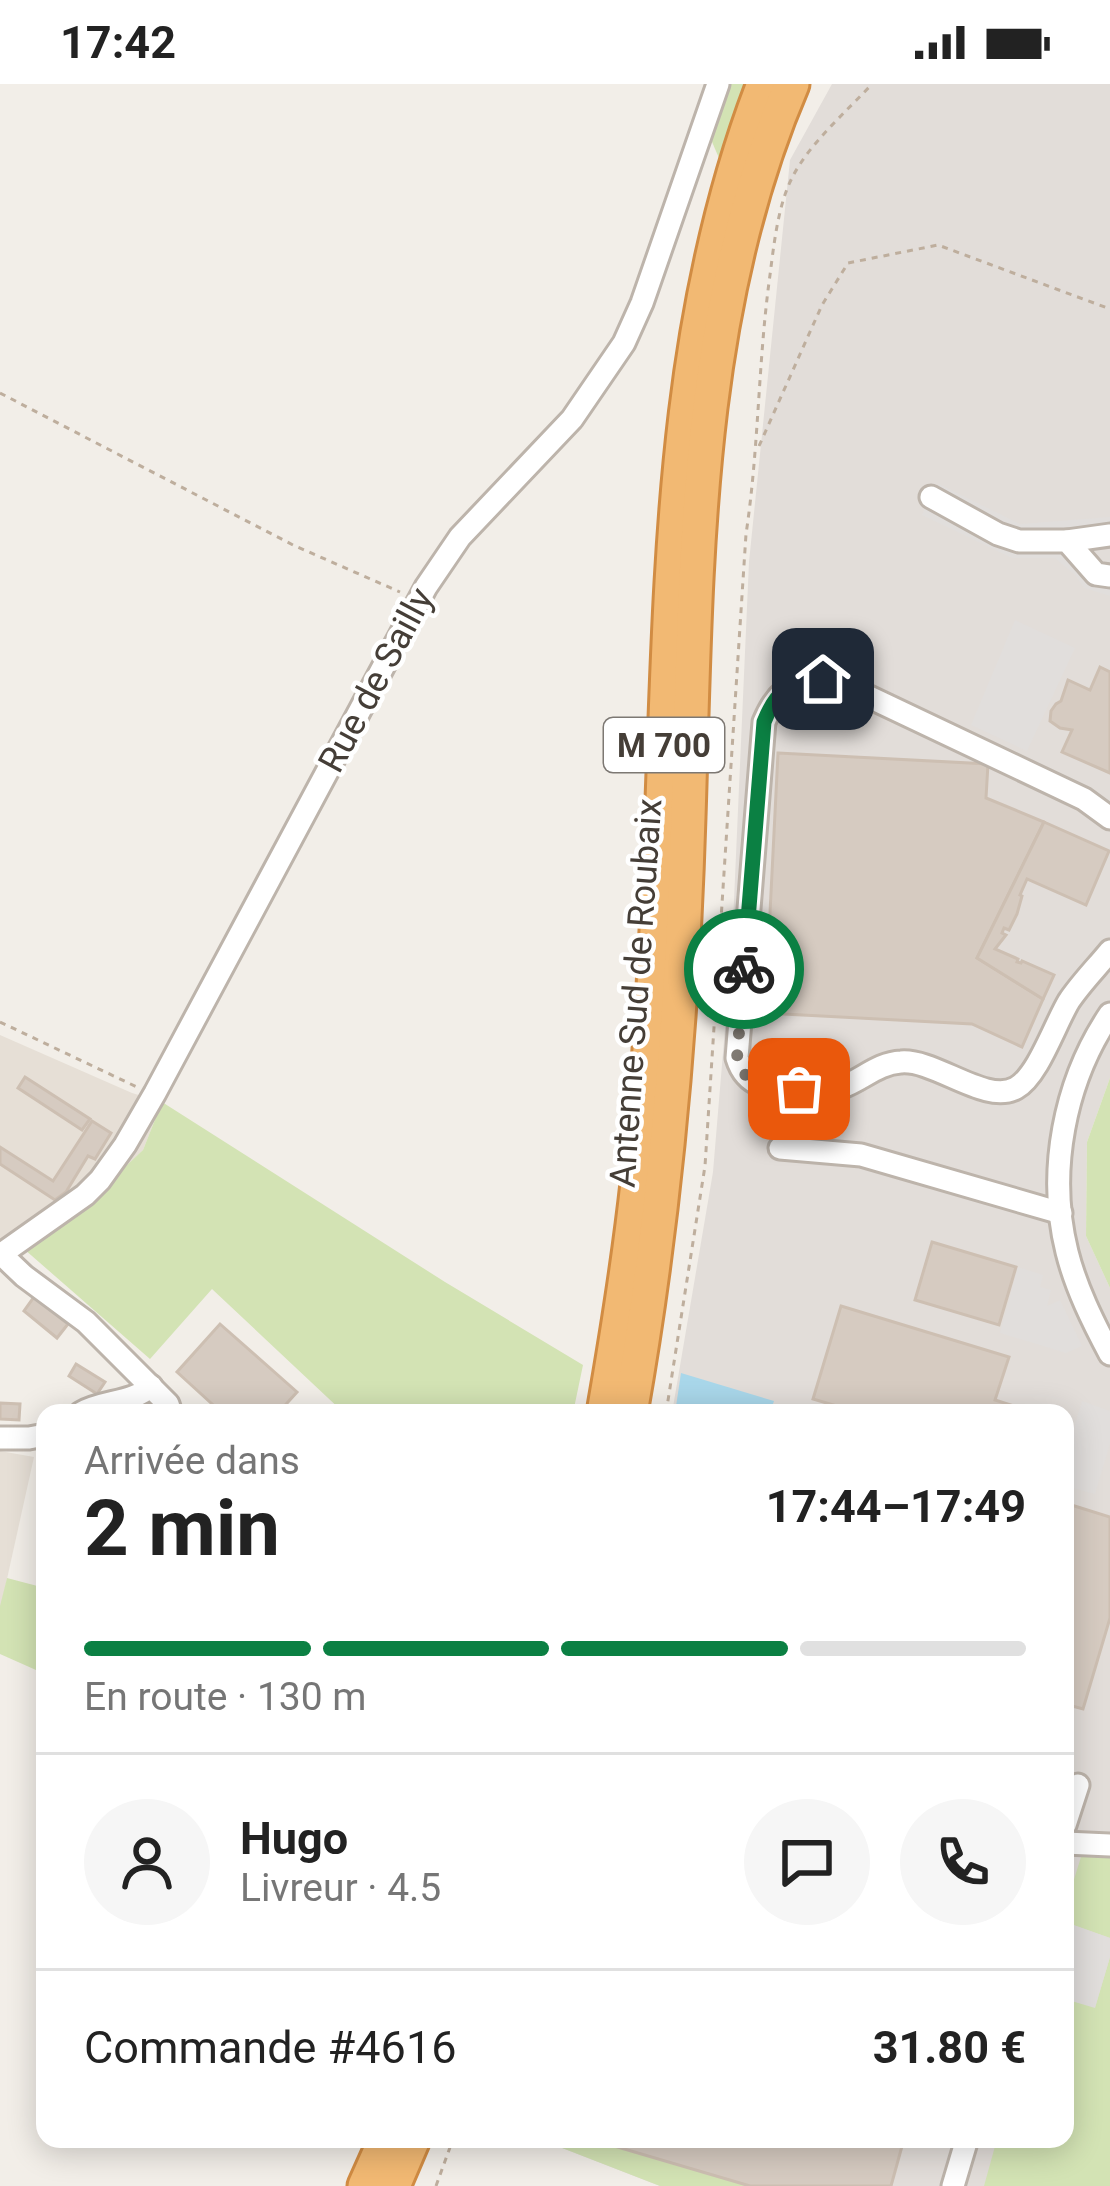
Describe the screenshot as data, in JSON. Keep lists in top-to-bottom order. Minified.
{"streets":{"highway":["M 700","Antenne Sud de Roubaix"],"street":["Rue de Sailly"]},"page":{"status":"17:42","heading":["2 min","Arrivée dans","17:44–17:49"],"panel":["Hugo","Livreur · 4.5","Commande #4616","31.80 €"],"bar":"En route · 130 m"}}
